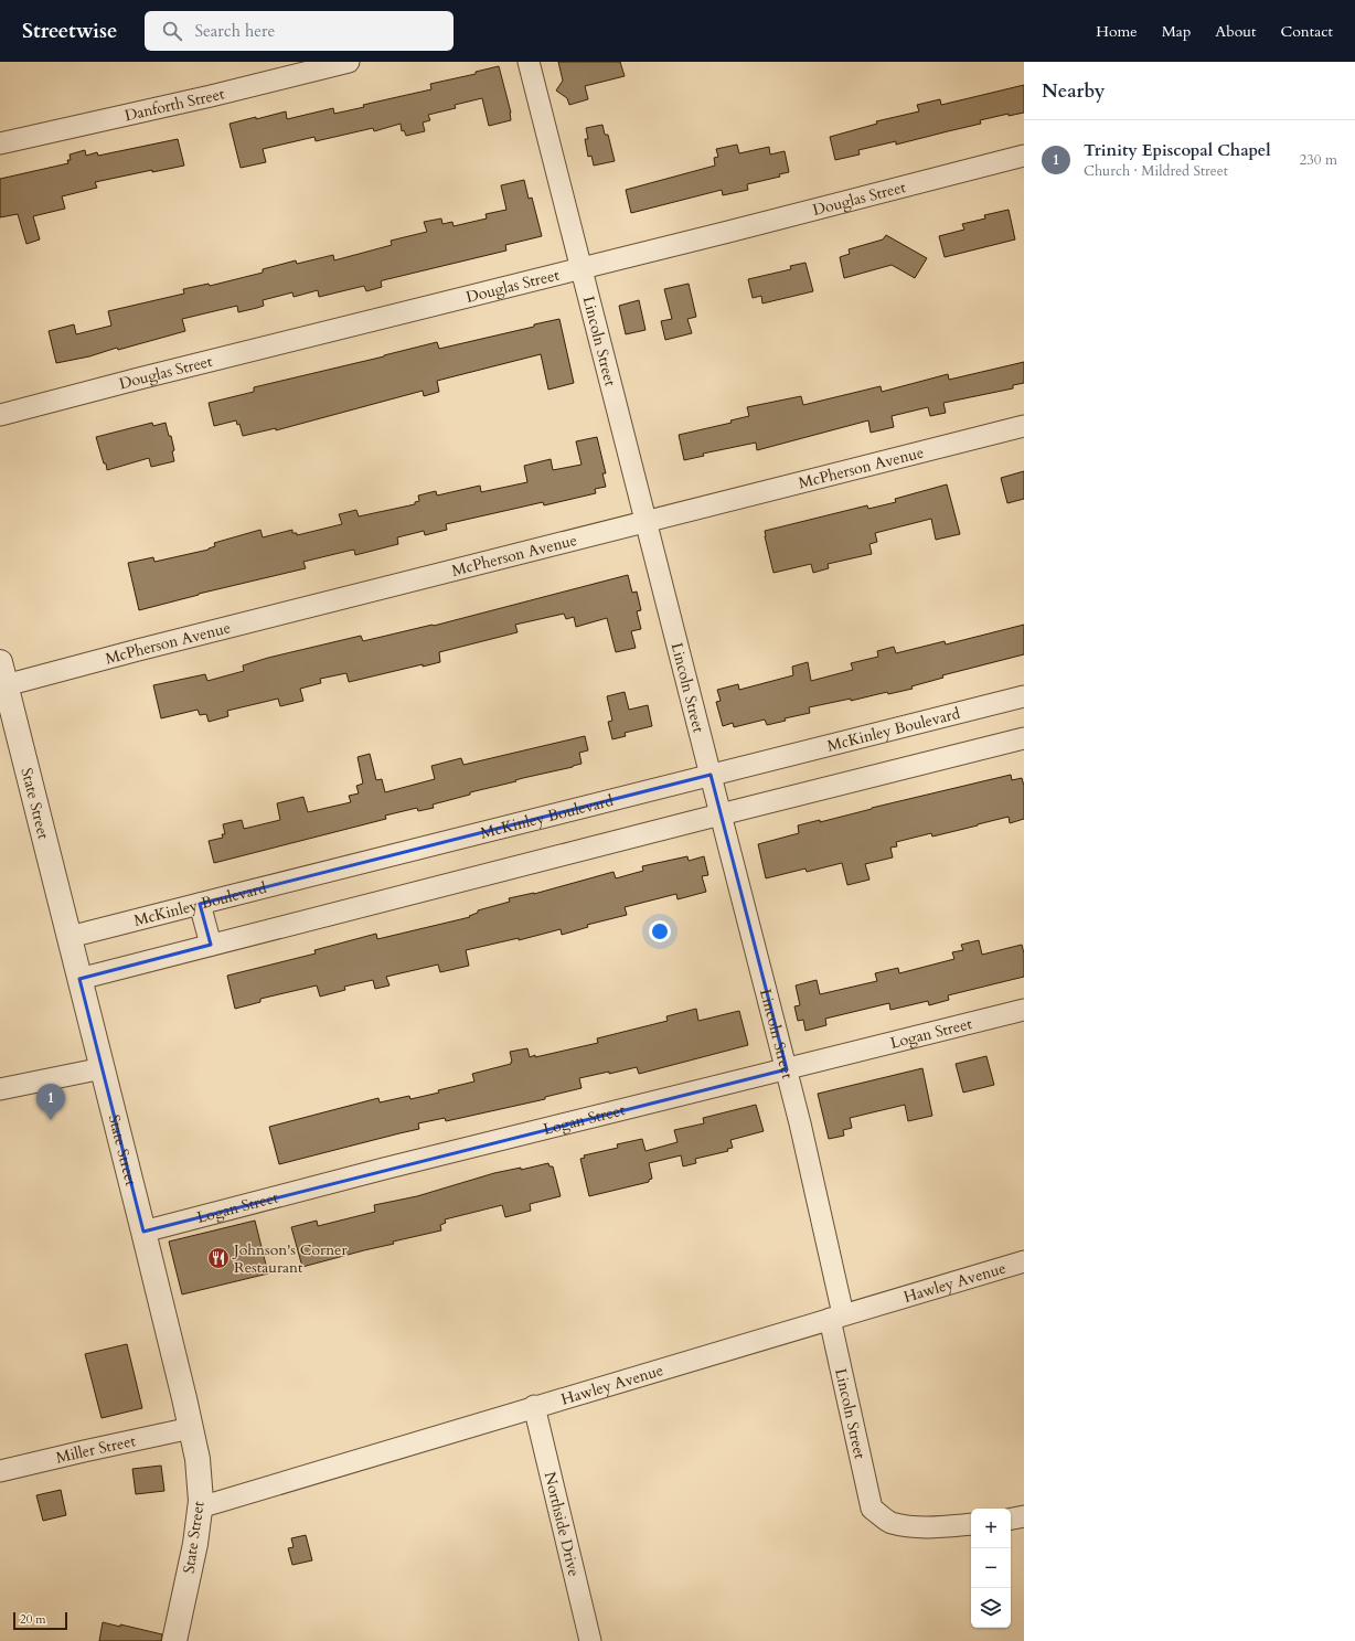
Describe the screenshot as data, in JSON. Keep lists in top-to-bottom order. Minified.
{"streets":{"street":["Danforth Street","Douglas Street","Lincoln Street","McPherson Avenue","McKinley Boulevard","State Street","Logan Street","Hawley Avenue","Miller Street","Northside Drive"]},"crossings":[["Douglas Street","Lincoln Street"],["Lincoln Street","McPherson Avenue"],["Lincoln Street","McKinley Boulevard"],["Lincoln Street","Logan Street"],["Lincoln Street","Hawley Avenue"],["McPherson Avenue","State Street"],["McKinley Boulevard","State Street"],["State Street","Logan Street"],["State Street","Hawley Avenue"],["State Street","Miller Street"],["Hawley Avenue","Northside Drive"]],"places":{"restaurant":["Johnson's Corner Restaurant"]},"scale_bar":"20 m","page":{"header":"Streetwise","search":"Search here","nav":["Home","Map","About","Contact"],"heading":"Nearby","list":[{"mark":"1","name":"Trinity Episcopal Chapel","note":"Church · Mildred Street","value":"230 m"}],"pins":"1","map_buttons":["+","−"],"scale":"20 m"}}
